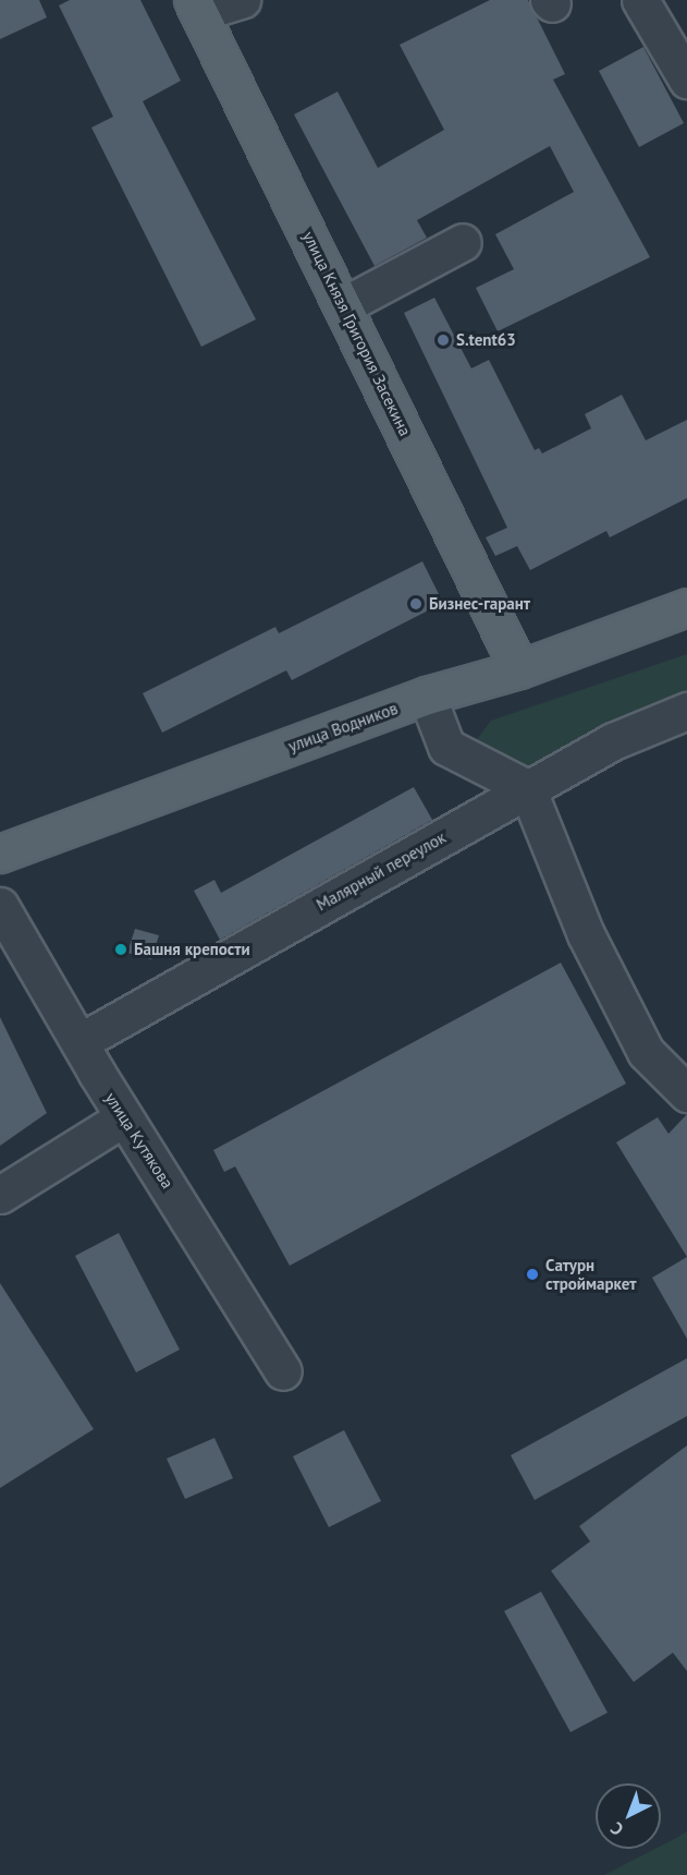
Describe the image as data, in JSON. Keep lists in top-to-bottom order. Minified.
{"streets":{"main road":["улица Князя Григория Засекина","улица Водников"],"street":["Малярный переулок","улица Кутякова"]},"crossings":[["улица Князя Григория Засекина","улица Водников"],["Малярный переулок","улица Кутякова"]],"places":["S.tent63","Бизнес-гарант","Башня крепости","Сатурн строймаркет"],"north":"bottom left"}
